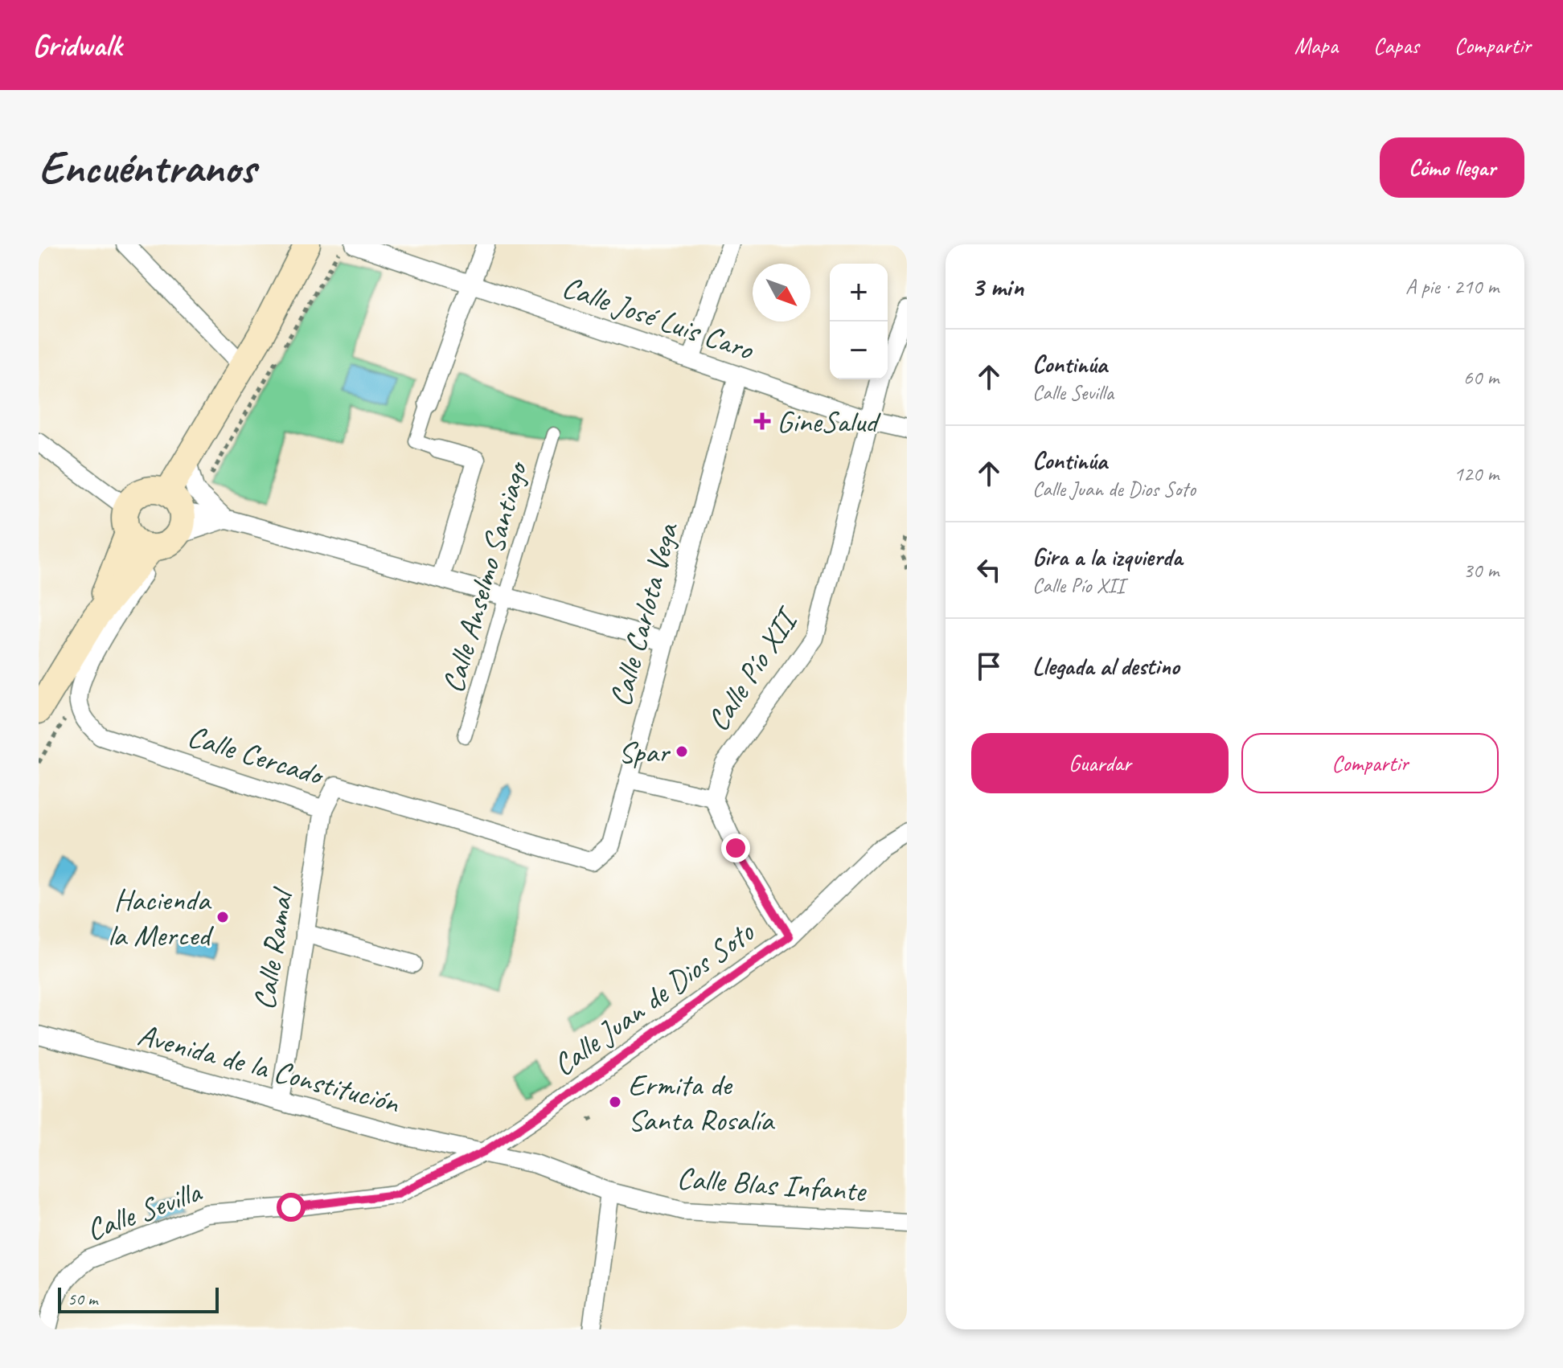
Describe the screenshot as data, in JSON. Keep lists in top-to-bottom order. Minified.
{"streets":{"street":["Calle José Luis Caro","Calle Anselmo Santiago","Calle Carlota Vega","Calle Pío XII","Calle Cercado","Calle Ramal","Calle Juan de Dios Soto","Avenida de la Constitución","Calle Blas Infante","Calle Sevilla"]},"crossings":[["Calle José Luis Caro","Calle Carlota Vega"],["Calle José Luis Caro","Calle Pío XII"],["Calle Carlota Vega","Calle Cercado"],["Calle Cercado","Calle Ramal"],["Calle Ramal","Avenida de la Constitución"],["Calle Juan de Dios Soto","Avenida de la Constitución"],["Calle Juan de Dios Soto","Calle Blas Infante"],["Calle Juan de Dios Soto","Calle Sevilla"],["Avenida de la Constitución","Calle Blas Infante"],["Avenida de la Constitución","Calle Sevilla"],["Calle Blas Infante","Calle Sevilla"]],"places":{"health":["GineSalud"],"other":["Spar","Hacienda la Merced","Ermita de Santa Rosalía"]},"scale_bar":"50 m","north":"bottom right","page":{"header":"Gridwalk","nav":["Mapa","Capas","Compartir"],"buttons":["Cómo llegar",["Guardar","Compartir"]],"title":"Encuéntranos","heading":["3 min","A pie · 210 m"],"map_buttons":["+","−"],"list":[["Continúa","Calle Sevilla","60 m"],["Continúa","Calle Juan de Dios Soto","120 m"],["Gira a la izquierda","Calle Pío XII","30 m"],"Llegada al destino"],"scale":"50 m"}}
